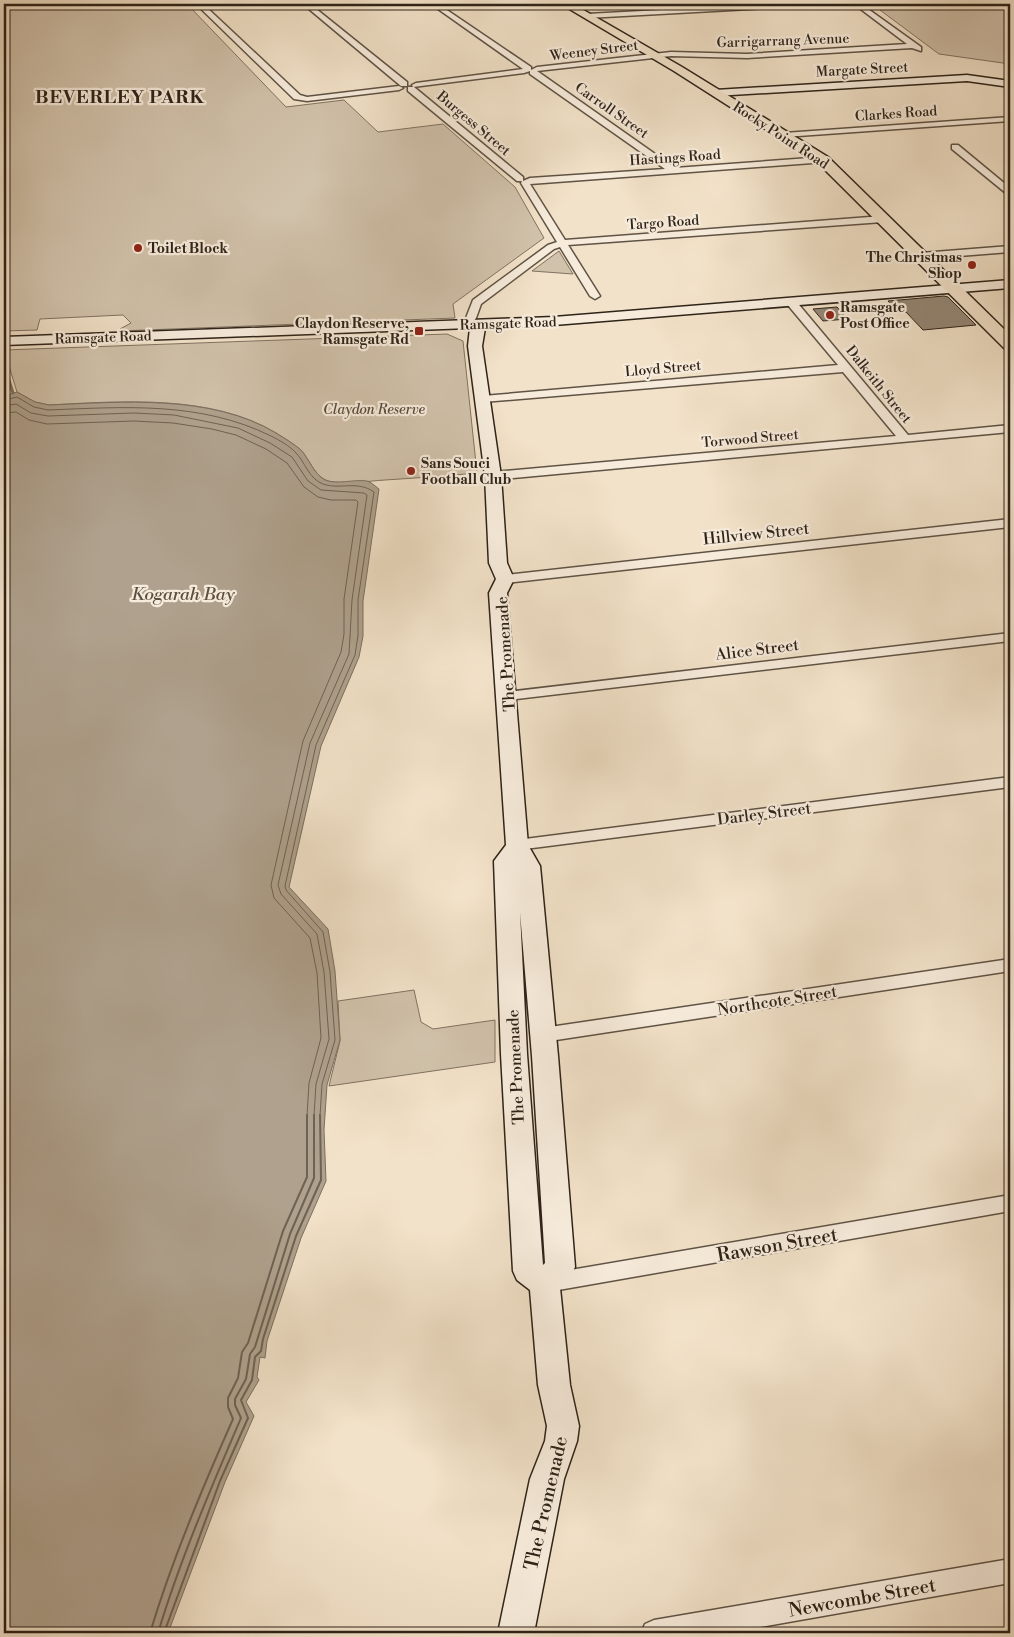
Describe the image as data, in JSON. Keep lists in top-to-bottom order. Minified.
{"streets":{"main road":["Rocky Point Road"],"street":["Garrigarrang Avenue","Weeney Street","Margate Street","Carroll Street","Clarkes Road","Burgess Street","Hastings Road","Targo Road","Ramsgate Road","Lloyd Street","Dalkeith Street","Torwood Street","Hillview Street","Alice Street","The Promenade","Darley Street","Northcote Street","Rawson Street","Newcombe Street"]},"crossings":[["Garrigarrang Avenue","Weeney Street"],["Garrigarrang Avenue","Rocky Point Road"],["Weeney Street","Carroll Street"],["Weeney Street","Burgess Street"],["Weeney Street","Rocky Point Road"],["Margate Street","Rocky Point Road"],["Carroll Street","Hastings Road"],["Clarkes Road","Rocky Point Road"],["Burgess Street","Hastings Road"],["Burgess Street","Targo Road"],["Rocky Point Road","Hastings Road"],["Rocky Point Road","Targo Road"],["Rocky Point Road","Ramsgate Road"],["Targo Road","Ramsgate Road"],["Targo Road","The Promenade"],["Ramsgate Road","Dalkeith Street"],["Ramsgate Road","The Promenade"],["Lloyd Street","Dalkeith Street"],["Lloyd Street","The Promenade"],["Dalkeith Street","Torwood Street"],["Torwood Street","The Promenade"],["Hillview Street","The Promenade"],["Alice Street","The Promenade"],["The Promenade","Darley Street"],["The Promenade","Northcote Street"],["The Promenade","Rawson Street"]],"districts":["BEVERLEY PARK"],"water":["Kogarah Bay"],"parks":["Claydon Reserve"],"places":{"other":["Toilet Block","The Christmas Shop","Ramsgate Post Office","Sans Souci Football Club"],"transit":["Claydon Reserve, Ramsgate Rd"]}}
